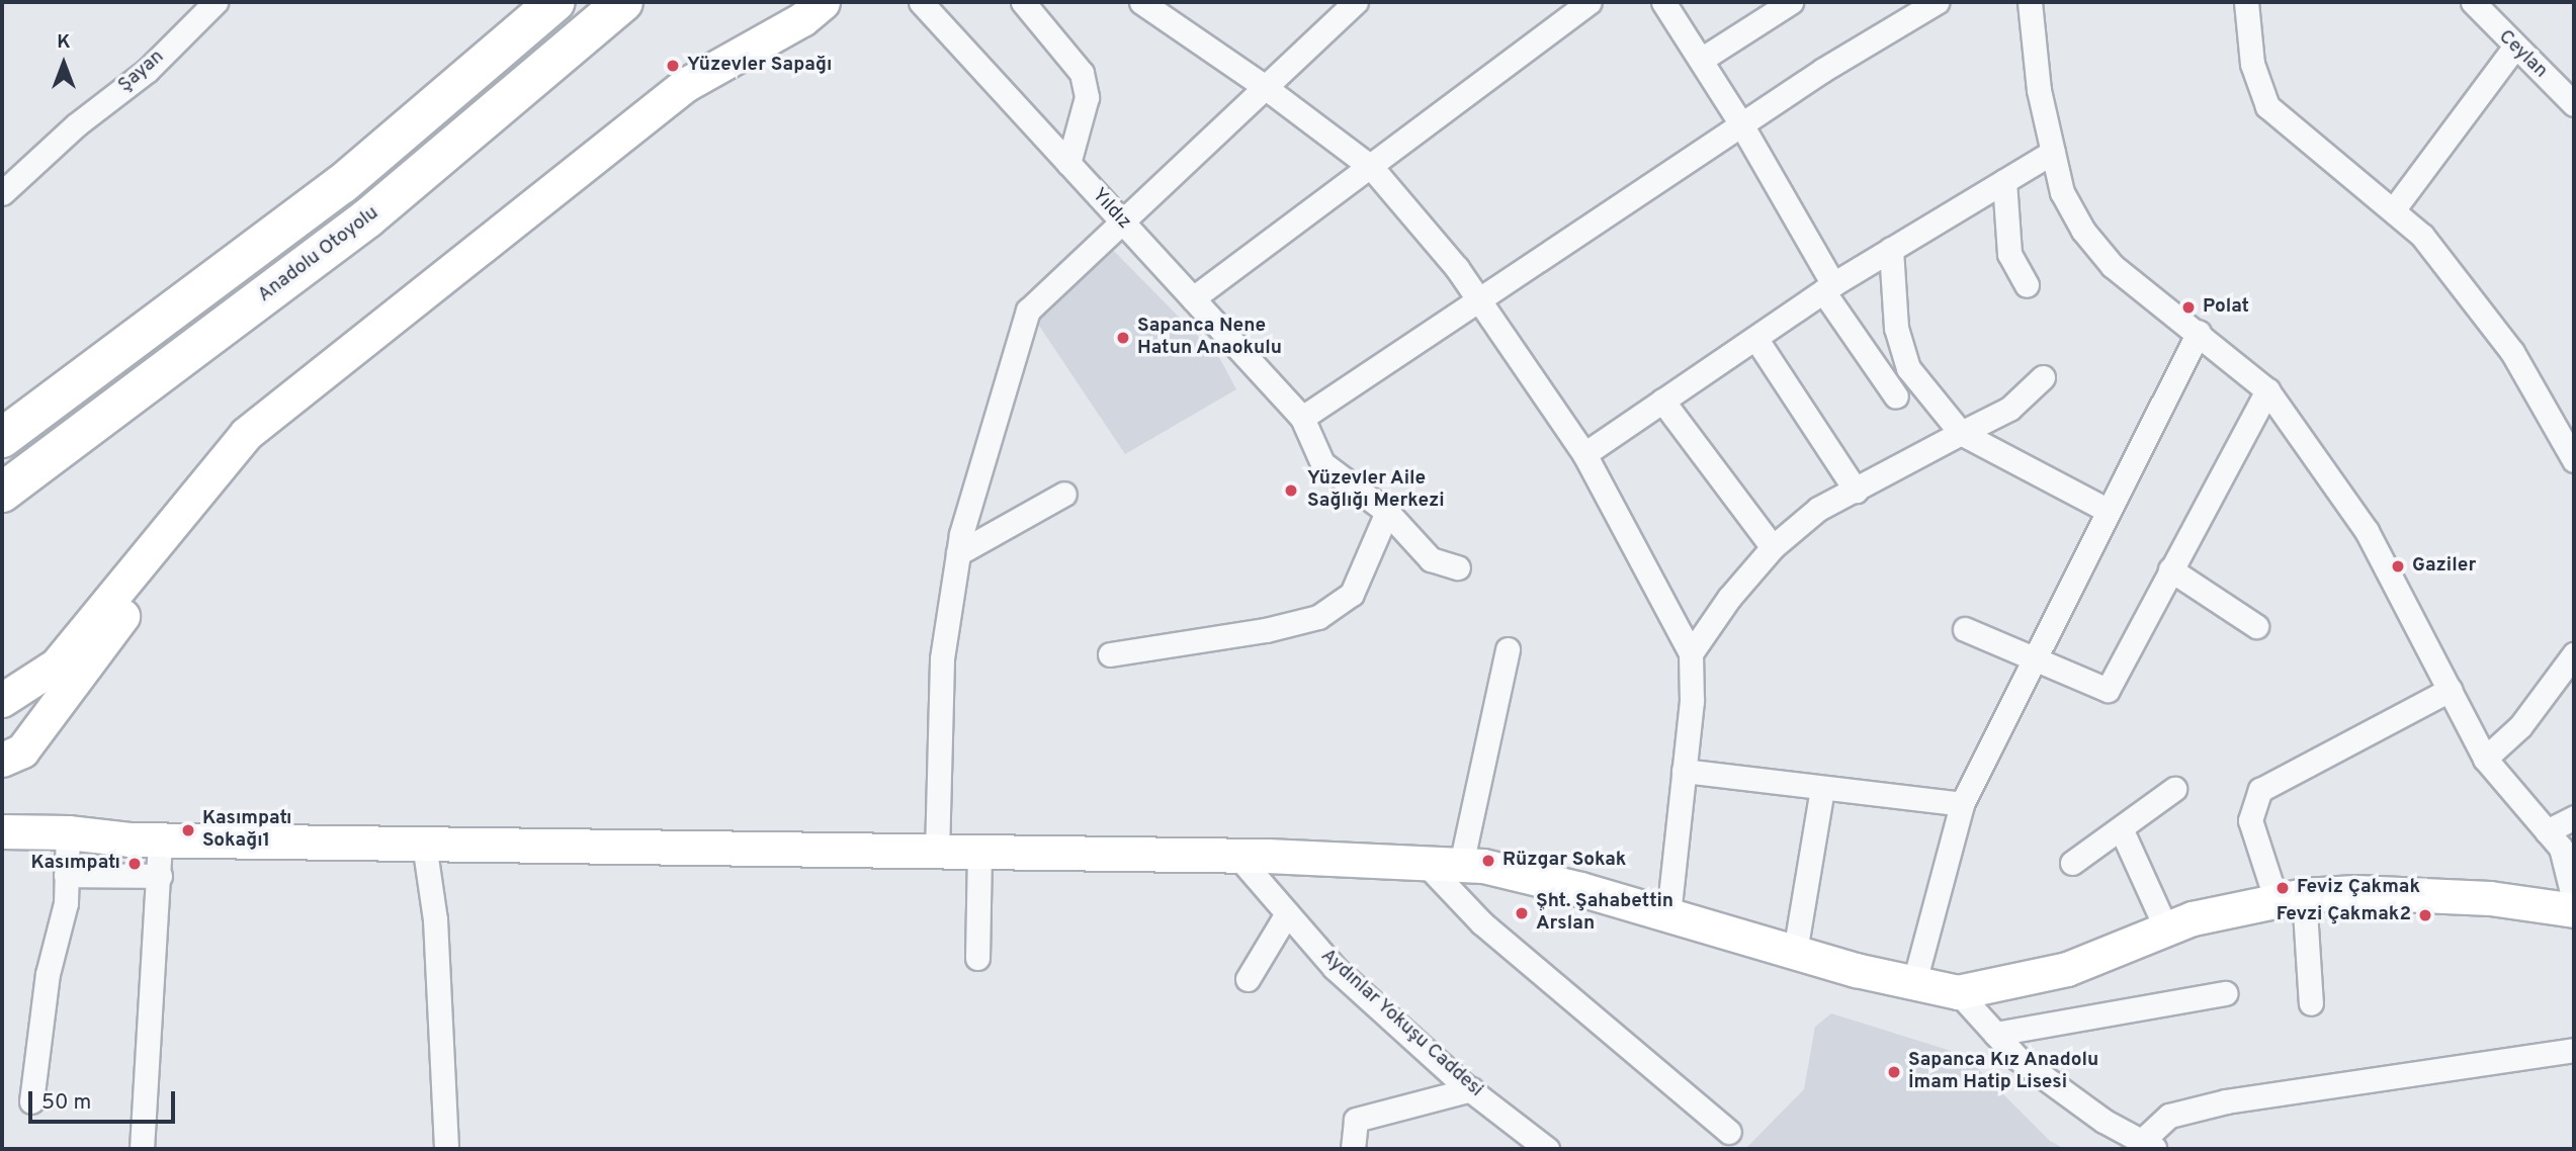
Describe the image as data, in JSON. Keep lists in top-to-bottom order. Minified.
{"streets":{"highway":["Anadolu Otoyolu"],"street":["Ceylan","Şayan","Yıldız","Aydınlar Yokuşu Caddesi"]},"places":["Yüzevler Sapağı","Polat","Sapanca Nene Hatun Anaokulu","Yüzevler Aile Sağlığı Merkezi","Gaziler","Kasımpatı Sokağı1","Rüzgar Sokak","Kasımpatı","Feviz Çakmak","Şht. Şahabettin Arslan","Fevzi Çakmak2","Sapanca Kız Anadolu İmam Hatip Lisesi"],"scale_bar":"50 m","north":"top"}
